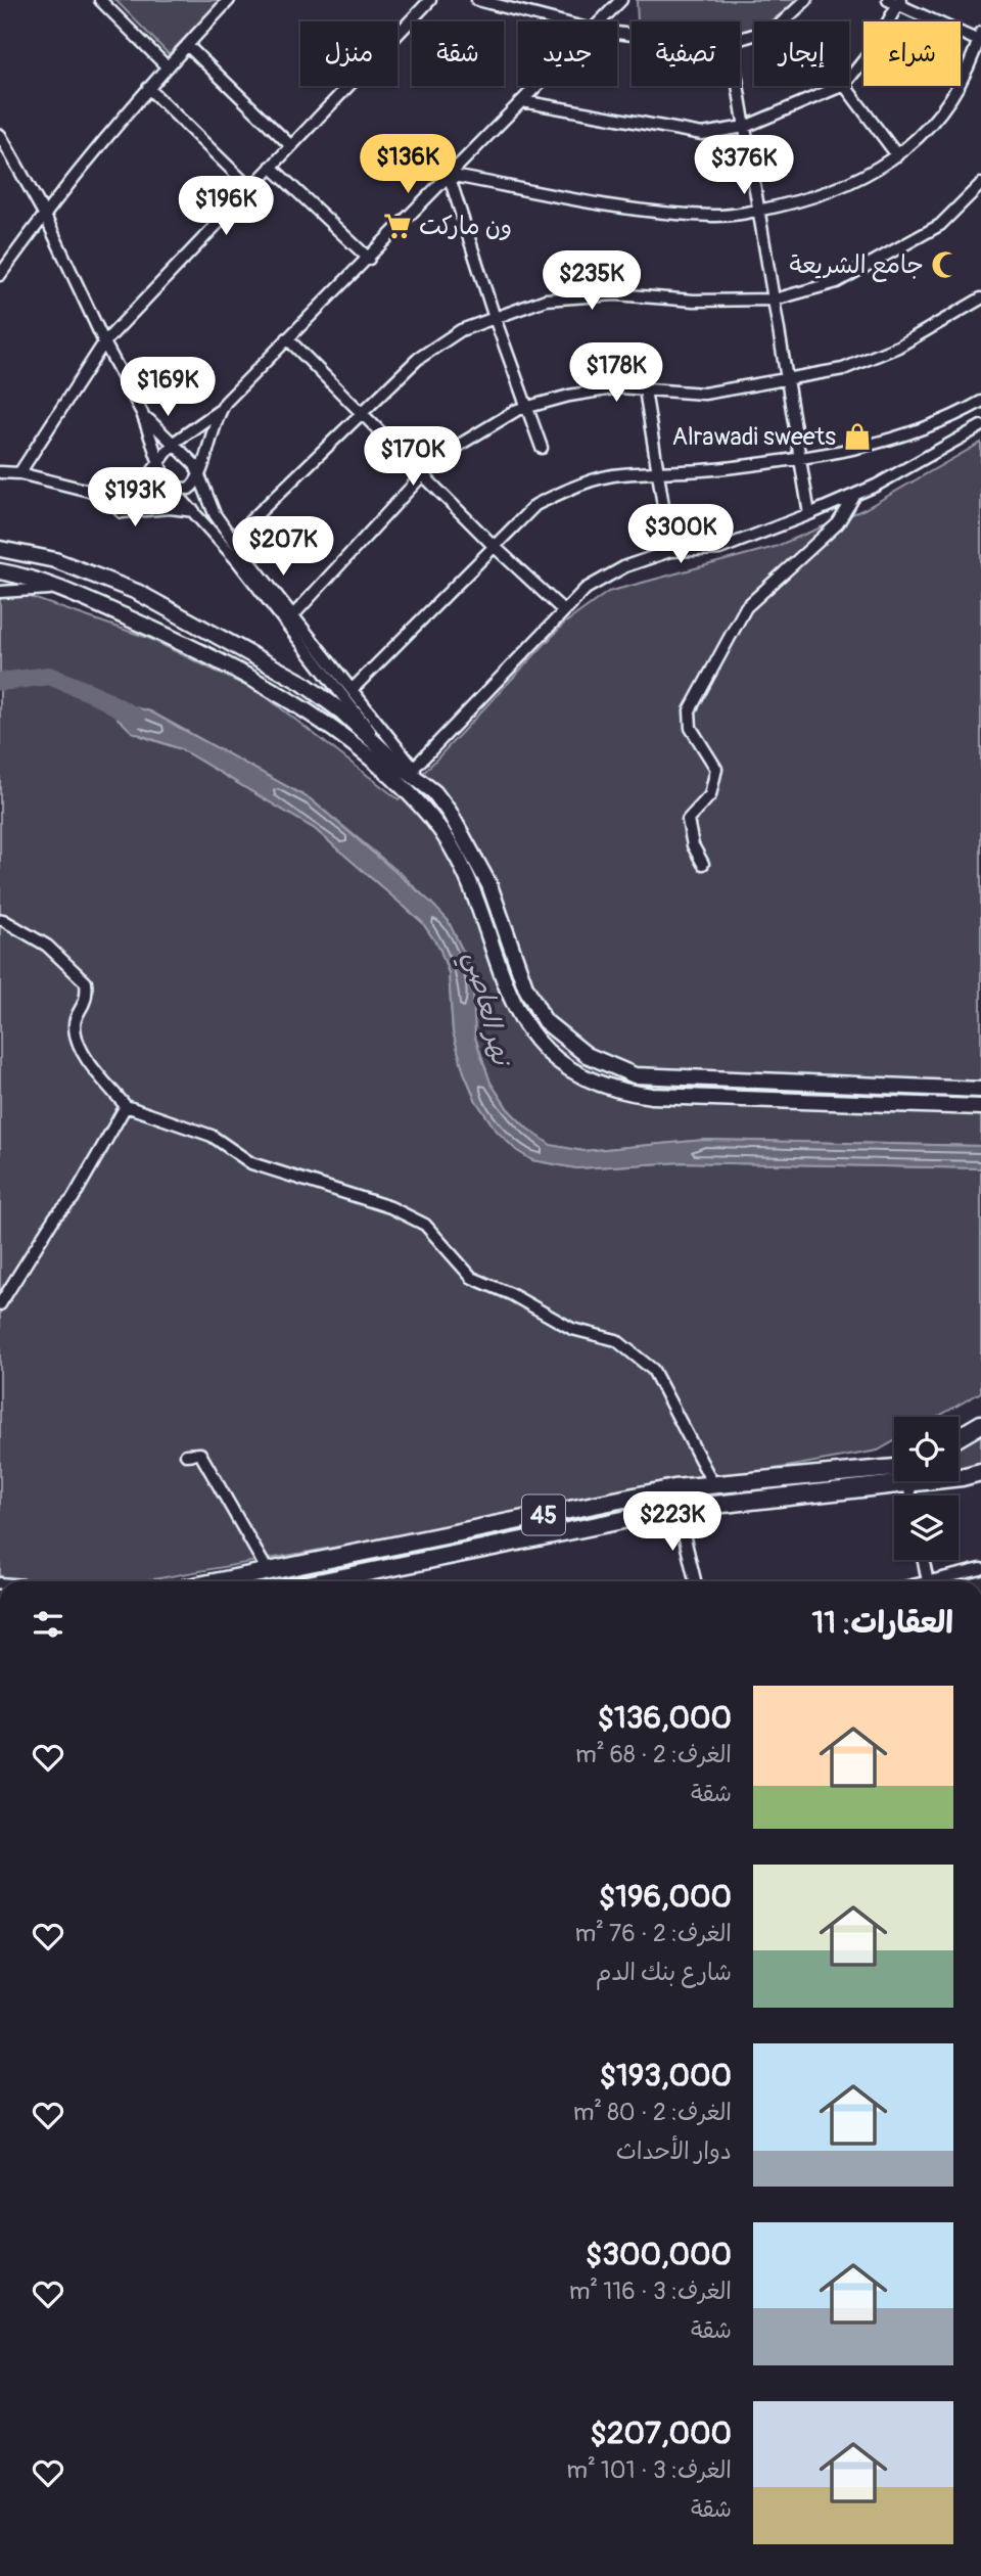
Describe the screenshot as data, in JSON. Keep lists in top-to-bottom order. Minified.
{"streets":{"main road":["45"]},"water":["نهر العاصي"],"places":{"supermarket":["ون ماركت"],"mosque":["جامع الشريعة"],"shop":["Alrawadi sweets"]},"page":{"chip":["شراء","إيجار","تصفية","جديد","شقة","منزل"],"price":["$136K","$376K","$196K","$235K","$178K","$169K","$170K","$193K","$300K","$207K","$223K"],"heading":"العقارات: 11","list":[{"name":"$136,000","note":"الغرف: 2 · 68 m² · شقة"},{"name":"$196,000","note":"الغرف: 2 · 76 m² · شارع بنك الدم"},{"name":"$193,000","note":"الغرف: 2 · 80 m² · دوار الأحداث"},{"name":"$300,000","note":"الغرف: 3 · 116 m² · شقة"},{"name":"$207,000","note":"الغرف: 3 · 101 m² · شقة"}]}}
